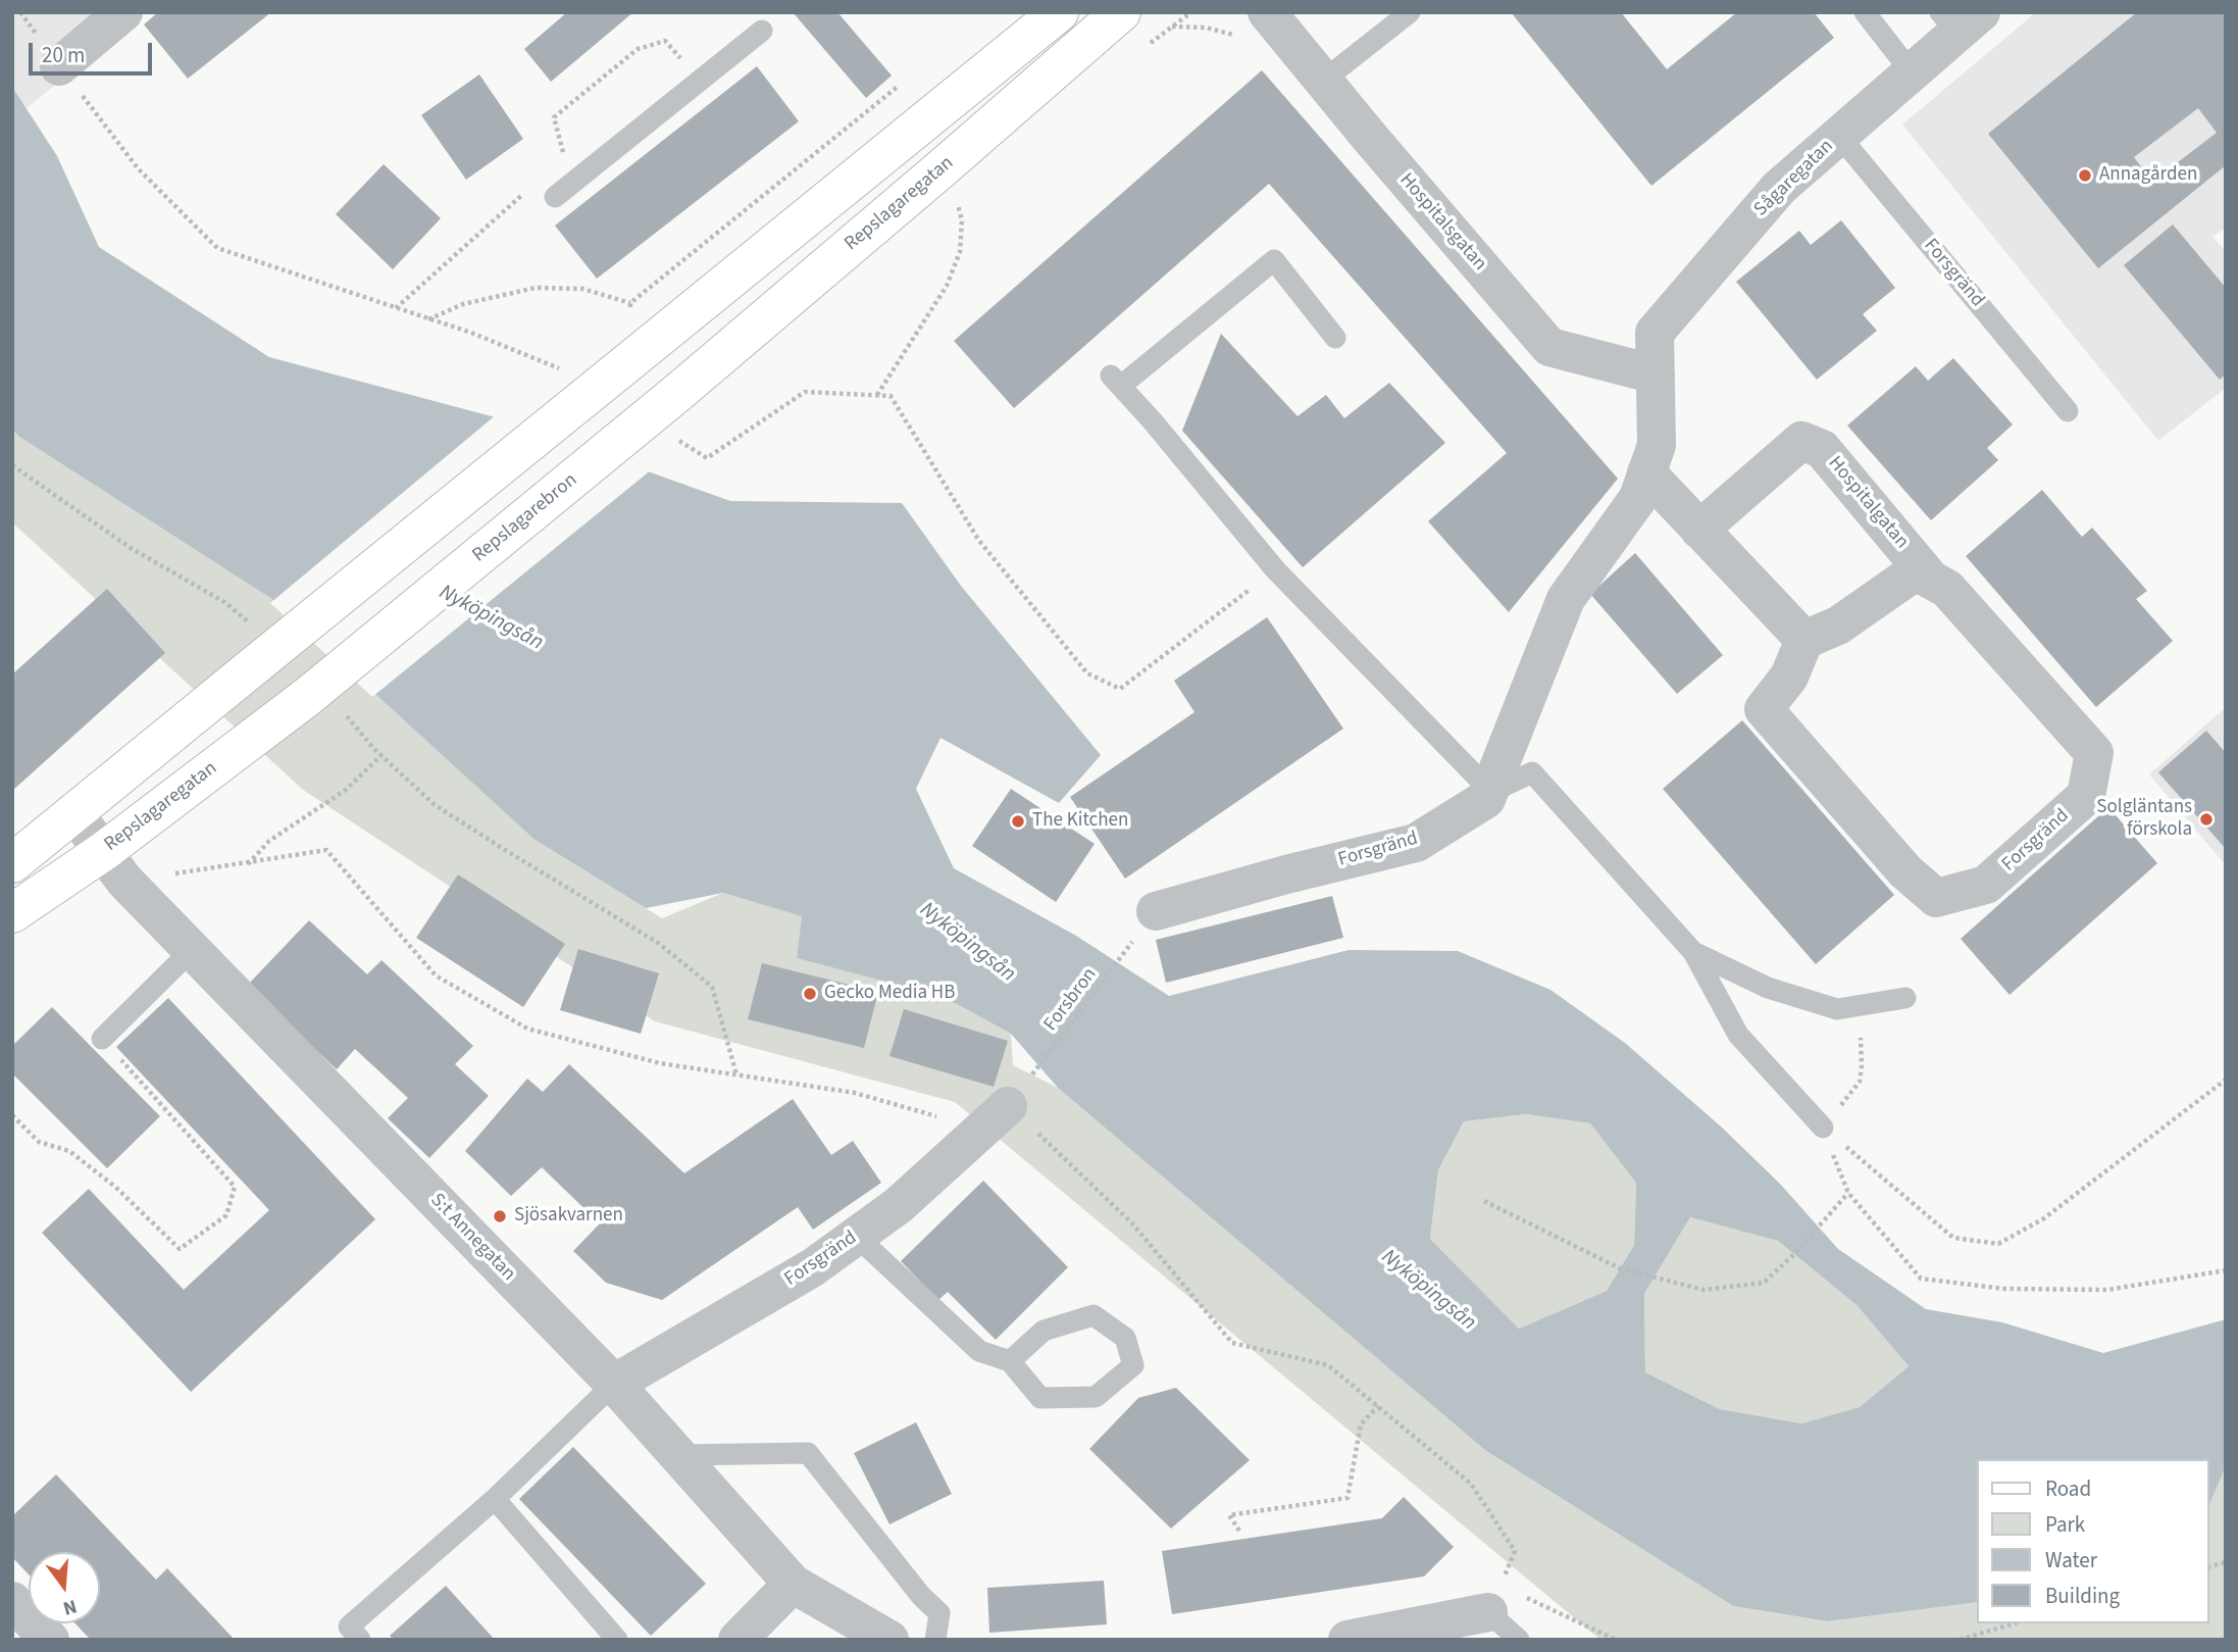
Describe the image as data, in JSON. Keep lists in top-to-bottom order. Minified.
{"streets":{"main road":["Repslagaregatan","Repslagarebron"],"street":["Sågaregatan","Hospitalsgatan","Forsgränd","Hospitalgatan","S:t Annegatan"],"path":["Forsbron"]},"crossings":[["Sågaregatan","Hospitalsgatan"],["Sågaregatan","Forsgränd"],["Repslagaregatan","Repslagarebron"],["Repslagaregatan","S:t Annegatan"],["Forsgränd","Hospitalgatan"],["Forsgränd","Forsbron"],["Forsgränd","S:t Annegatan"]],"water":["Nyköpingsån"],"places":["Annagården","Solgläntans förskola","The Kitchen","Gecko Media HB","Sjösakvarnen"],"legend":["Road","Park","Water","Building"],"scale_bar":"20 m","north":"bottom"}
